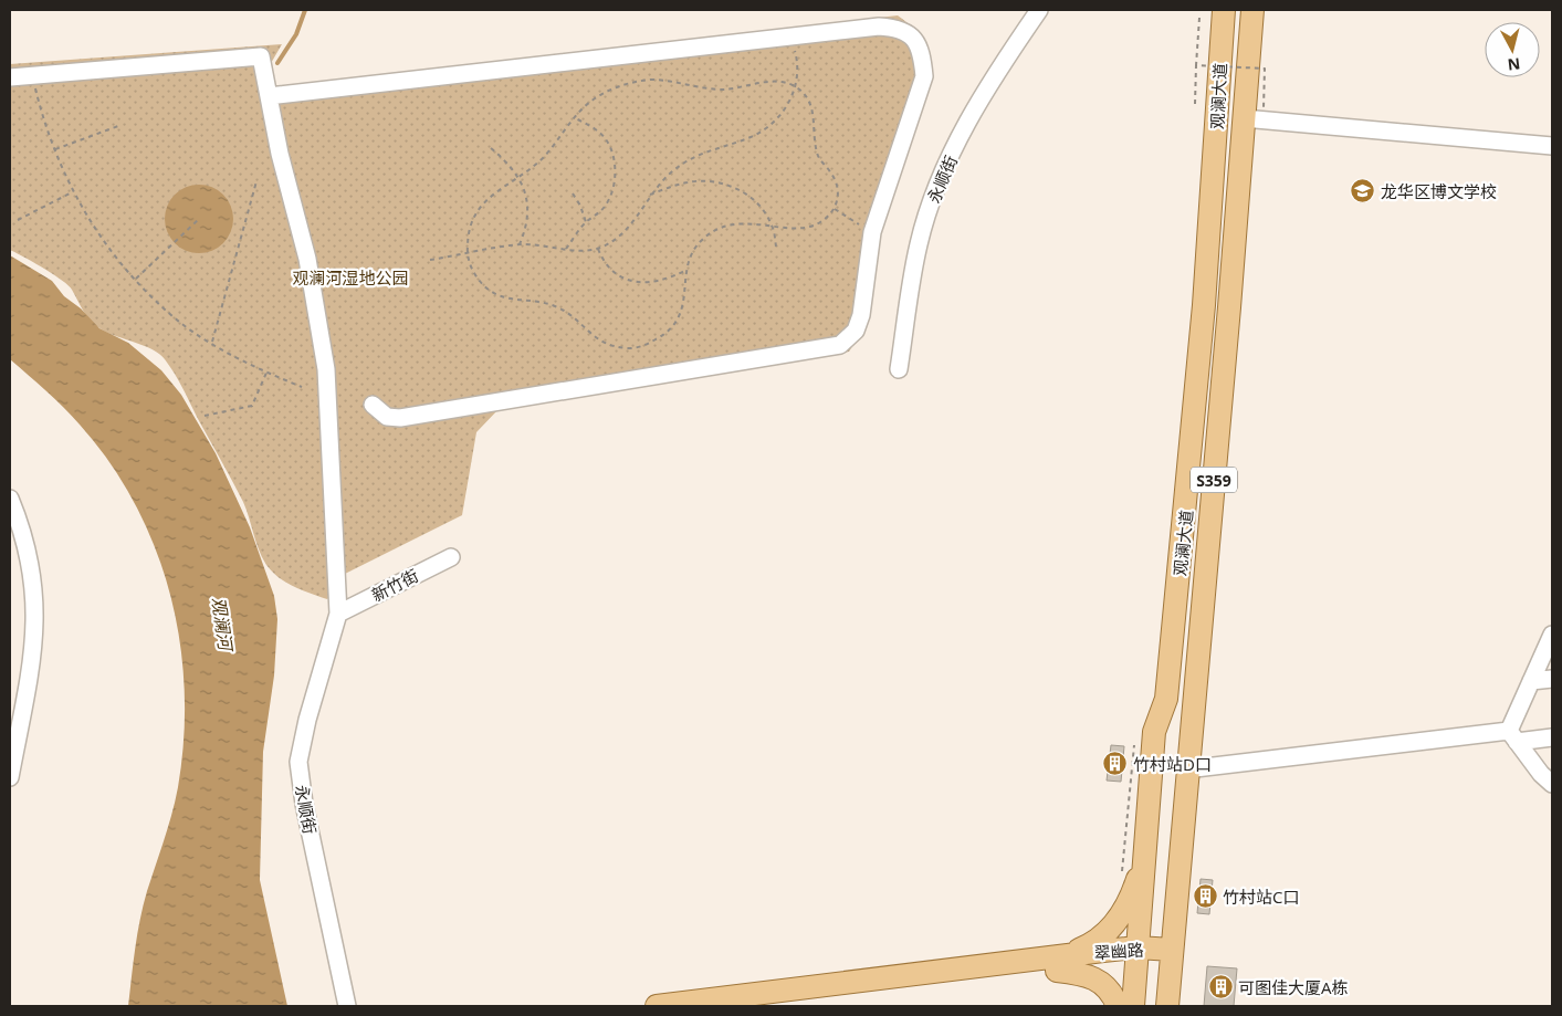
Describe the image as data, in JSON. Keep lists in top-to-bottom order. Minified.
{"streets":{"main road":["观澜大道","S359","翠幽路"],"street":["永顺街","新竹街"]},"crossings":[["观澜大道","翠幽路"],["永顺街","新竹街"]],"water":["观澜河"],"parks":["观澜河湿地公园"],"places":{"school or university":["龙华区博文学校"],"building":["竹村站D口","竹村站C口","可图佳大厦A栋"]},"north":"bottom"}
